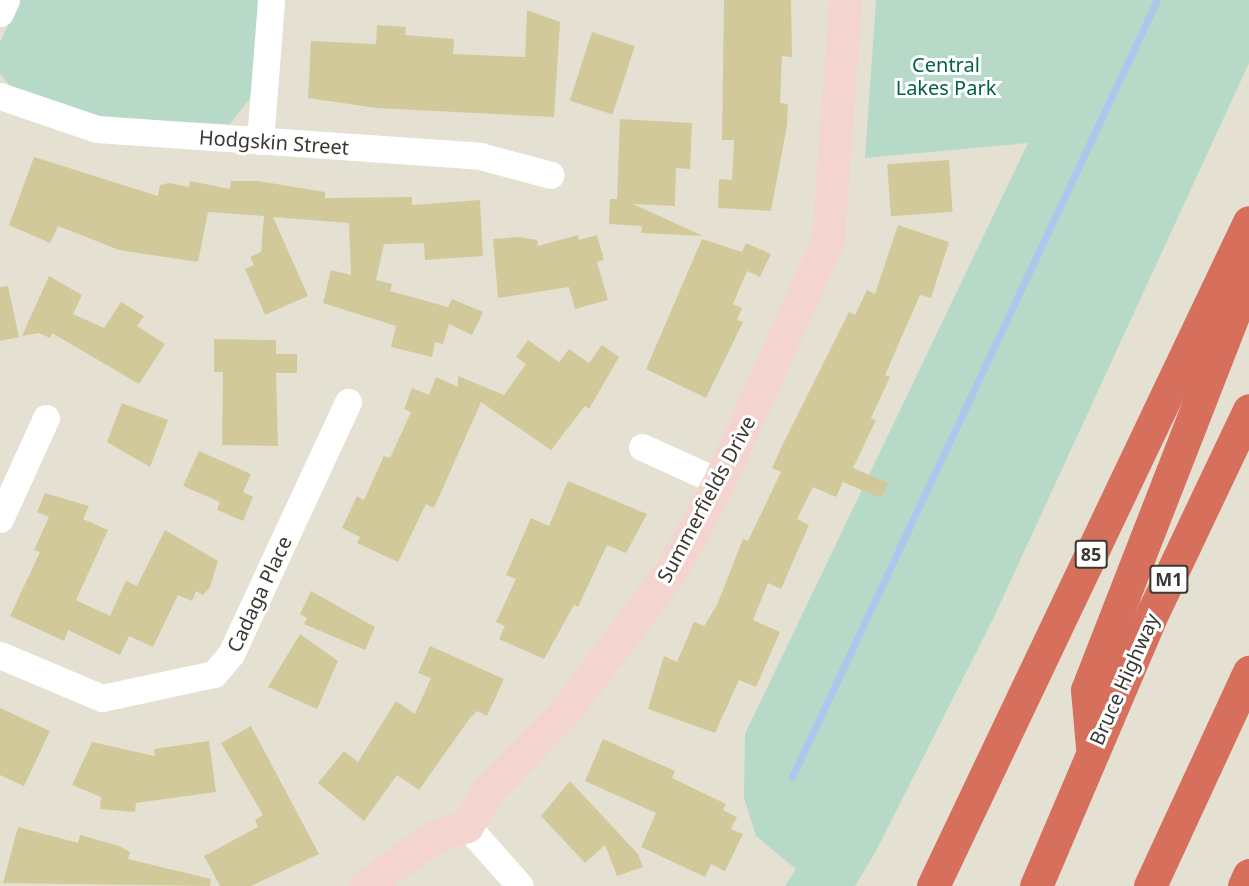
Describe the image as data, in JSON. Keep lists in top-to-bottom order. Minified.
{"streets":{"highway":["85","M1","Bruce Highway"],"street":["Hodgskin Street","Summerfields Drive","Cadaga Place"]},"parks":["Central Lakes Park"]}
